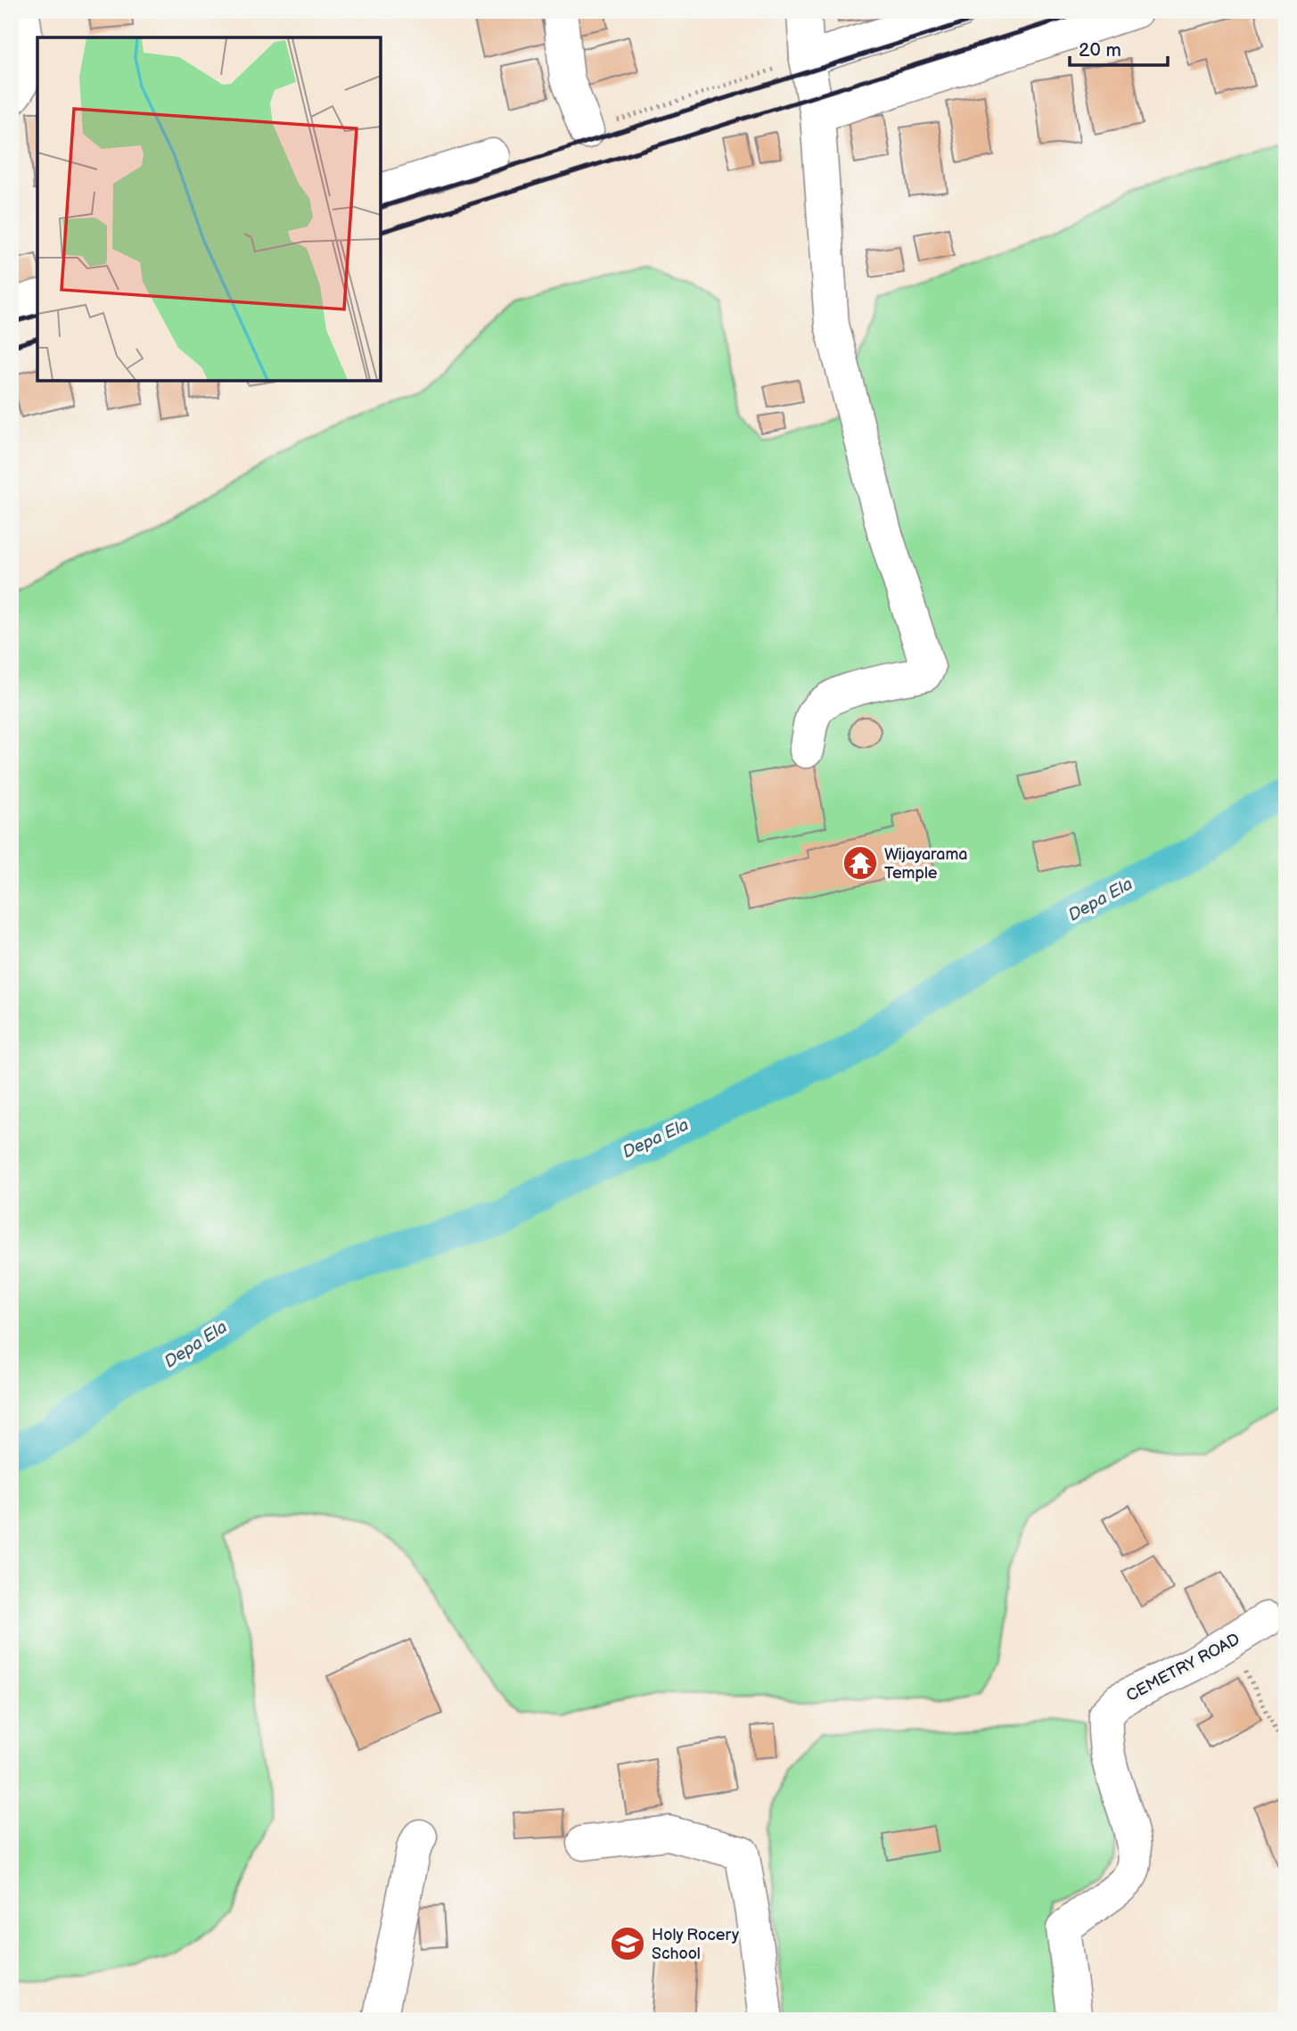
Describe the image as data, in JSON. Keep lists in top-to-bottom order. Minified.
{"streets":{"street":["CEMETRY ROAD"]},"water":["Depa Ela"],"places":{"temple":["Wijayarama Temple"],"school or university":["Holy Rocery School"]},"scale_bar":"20 m"}
